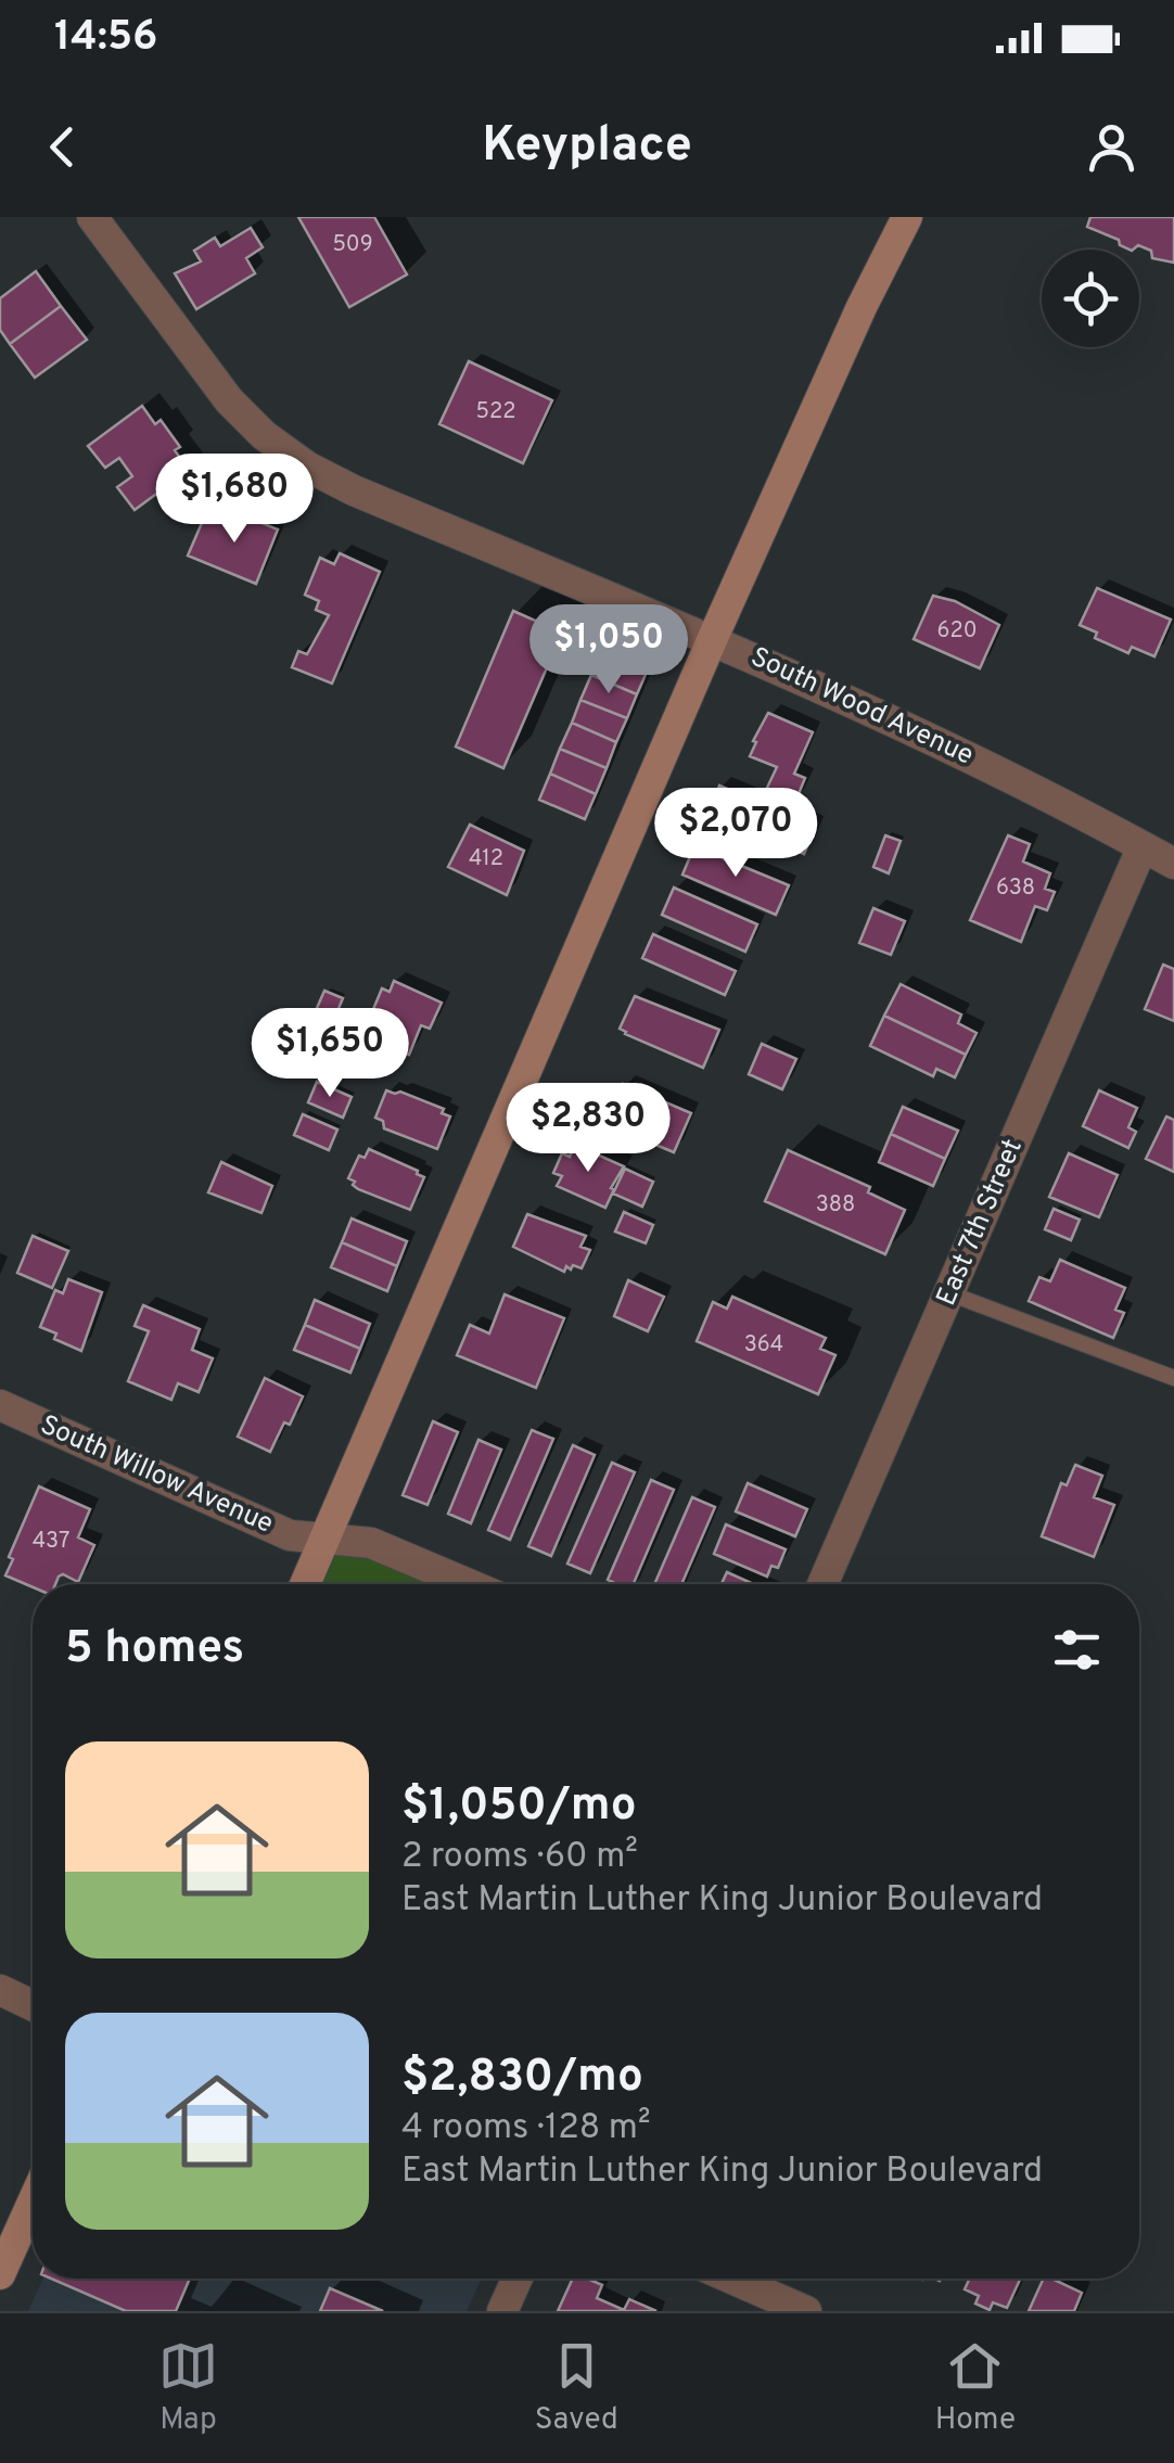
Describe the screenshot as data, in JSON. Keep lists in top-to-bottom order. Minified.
{"streets":{"street":["South Wood Avenue","East 7th Street","South Willow Avenue"]},"crossings":[["South Wood Avenue","East 7th Street"]],"house_numbers":["509","522","620","412","638","388","364","437"],"page":{"status":"14:56","header":"Keyplace","price":["$1,680","$1,050","$2,070","$1,650","$2,830"],"heading":"5 homes","list":[{"name":"$1,050/mo","note":"2 rooms · 60 m² · East Martin Luther King Junior Boulevard"},{"name":"$2,830/mo","note":"4 rooms · 128 m² · East Martin Luther King Junior Boulevard"}],"tabs":["Map","Saved","Home"]}}
